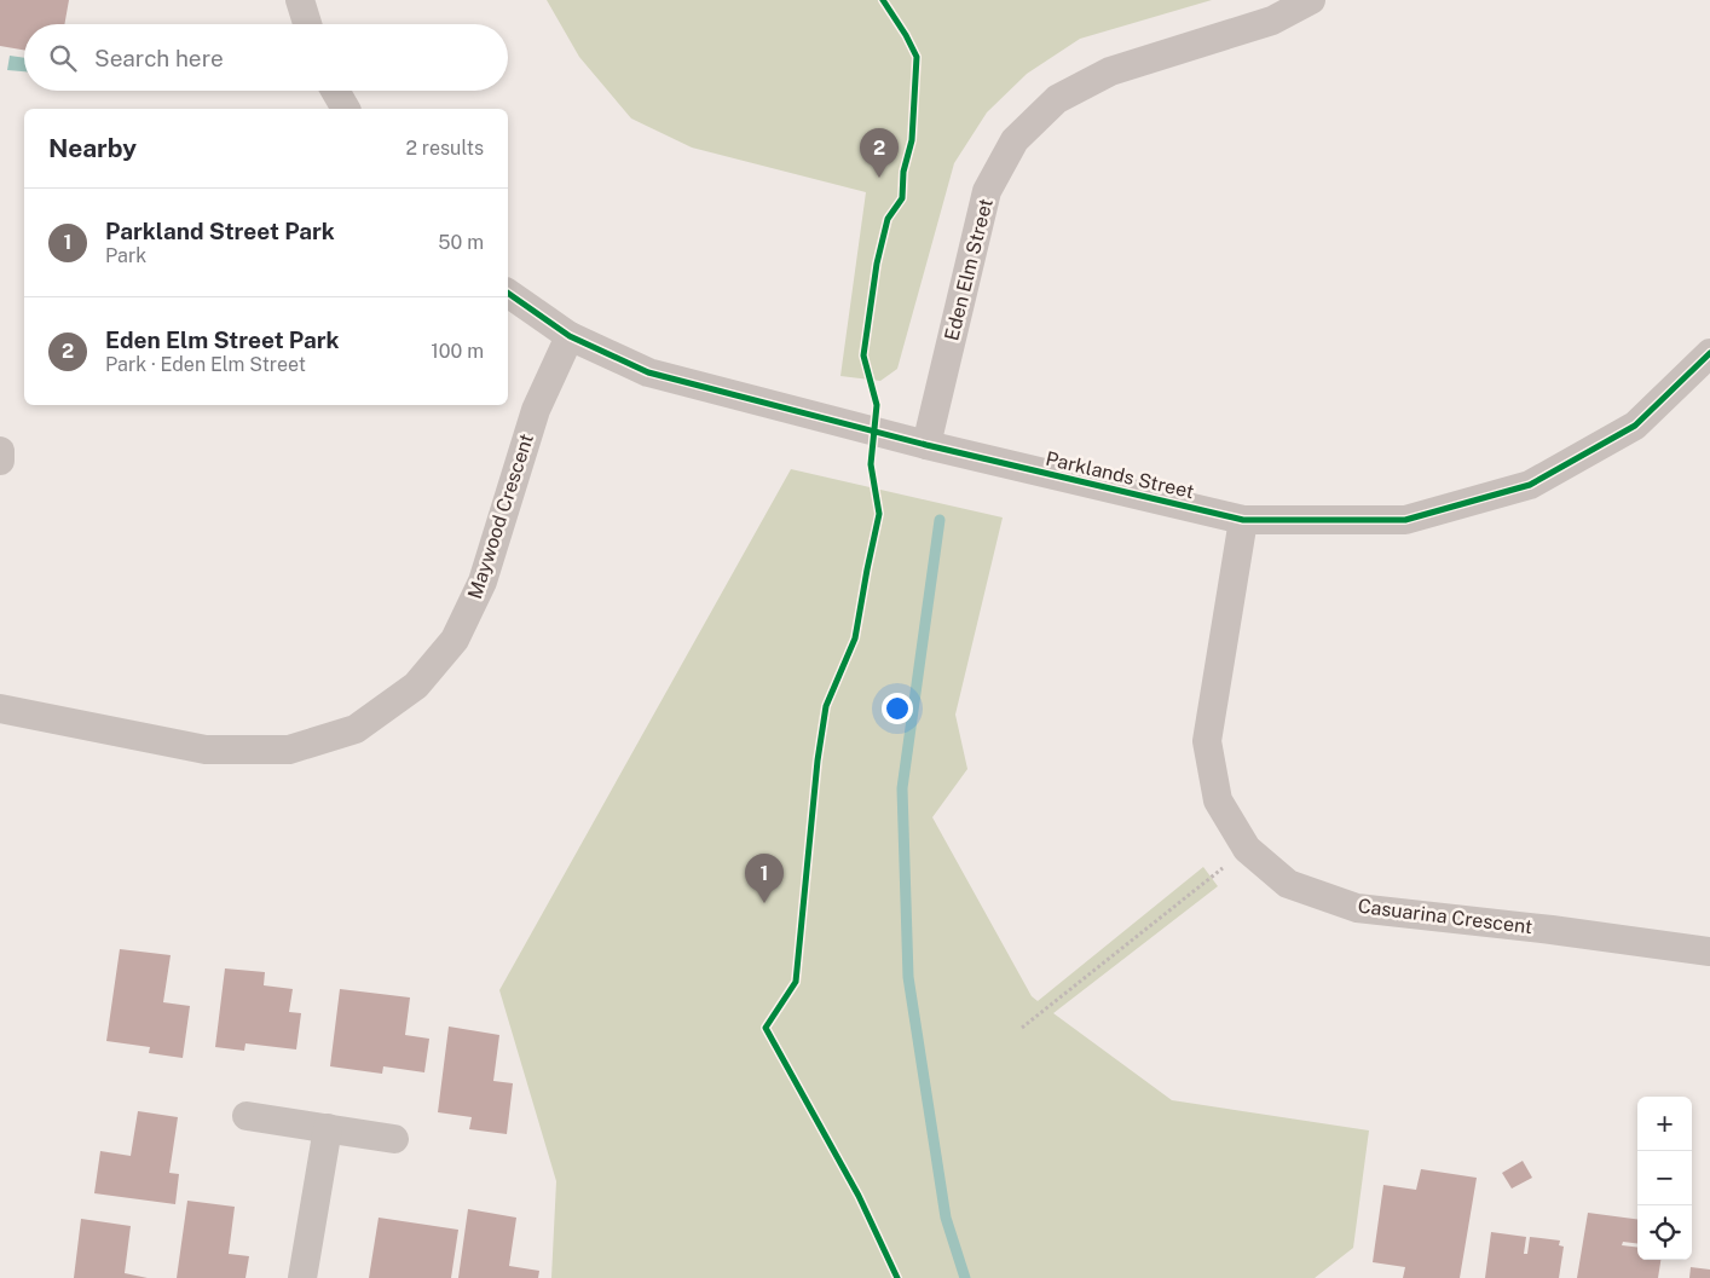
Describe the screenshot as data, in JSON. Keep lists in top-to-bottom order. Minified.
{"streets":{"street":["Eden Elm Street","Parklands Street","Maywood Crescent","Casuarina Crescent"]},"crossings":[["Eden Elm Street","Parklands Street"],["Parklands Street","Maywood Crescent"],["Parklands Street","Casuarina Crescent"]],"page":{"search":"Search here","heading":["Nearby","2 results"],"pins":["2","1"],"list":[{"mark":"1","name":"Parkland Street Park","note":"Park","value":"50 m"},{"mark":"2","name":"Eden Elm Street Park","note":"Park · Eden Elm Street","value":"100 m"}],"map_buttons":["+","−"]}}
